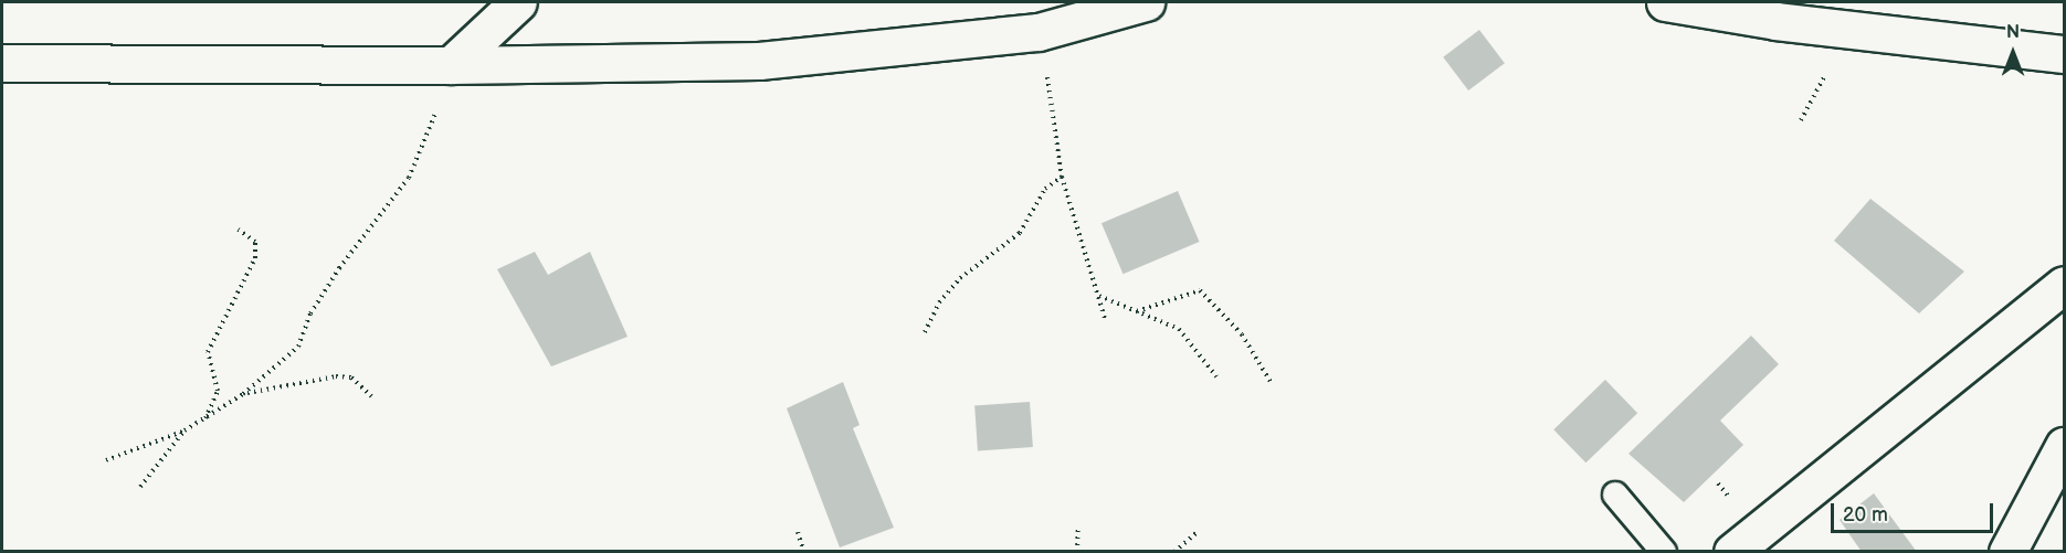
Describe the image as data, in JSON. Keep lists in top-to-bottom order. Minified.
{"scale_bar":"20 m","north":"top"}
